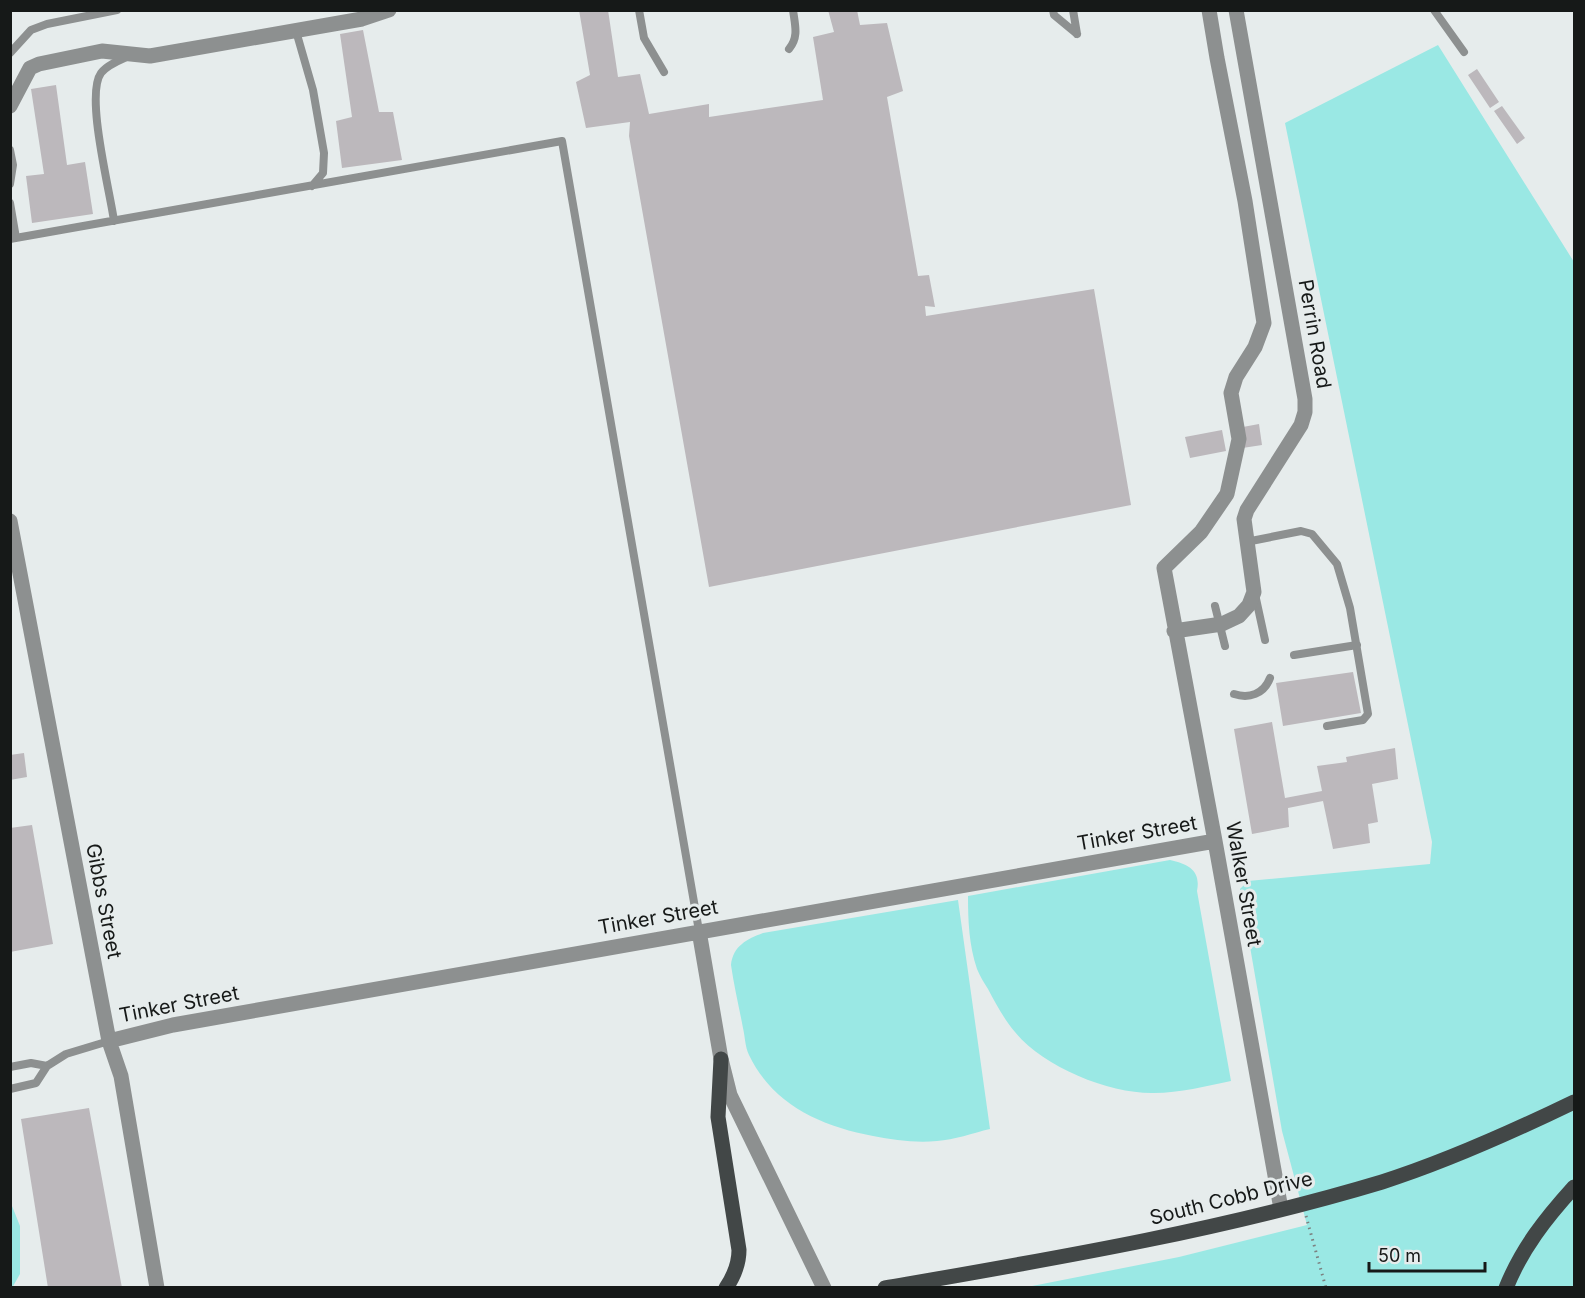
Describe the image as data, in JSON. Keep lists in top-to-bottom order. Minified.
{"streets":{"main road":["South Cobb Drive"],"street":["Perrin Road","Tinker Street","Walker Street","Gibbs Street"]},"crossings":[["Tinker Street","Walker Street"],["Tinker Street","Gibbs Street"],["Walker Street","South Cobb Drive"]],"scale_bar":"50 m"}
